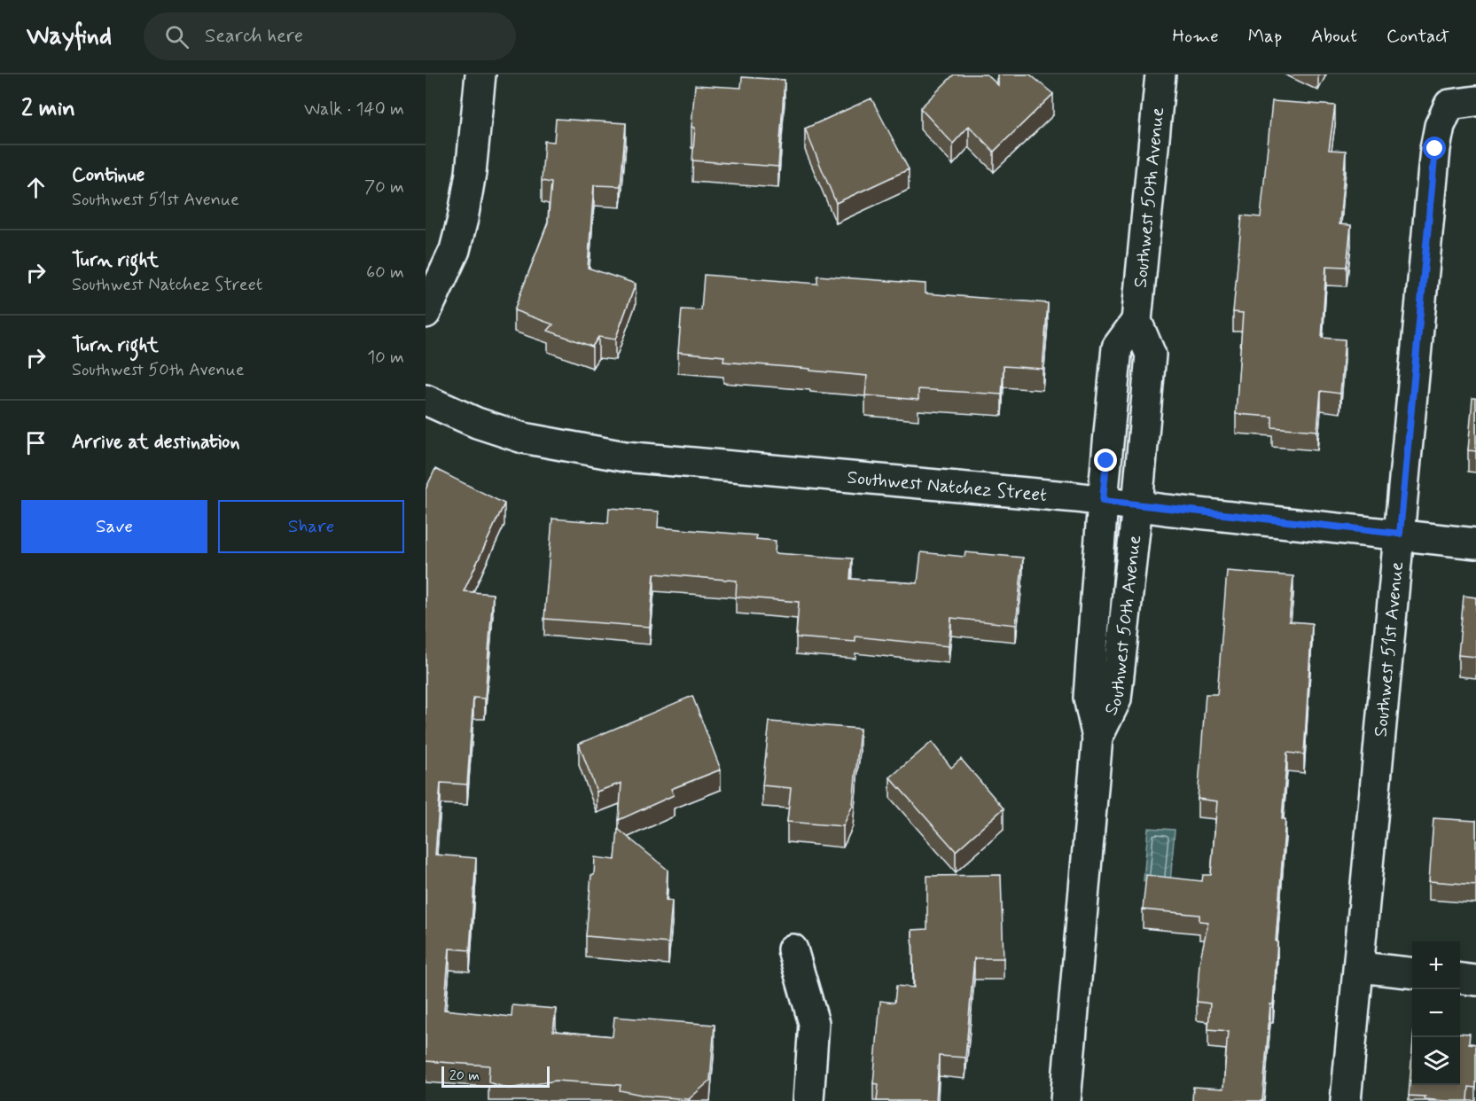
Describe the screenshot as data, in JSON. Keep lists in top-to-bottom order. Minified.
{"streets":{"street":["Southwest 50th Avenue","Southwest Natchez Street","Southwest 51st Avenue"]},"crossings":[["Southwest 50th Avenue","Southwest Natchez Street"],["Southwest Natchez Street","Southwest 51st Avenue"]],"scale_bar":"20 m","page":{"header":"Wayfind","search":"Search here","nav":["Home","Map","About","Contact"],"heading":["2 min","Walk · 140 m"],"list":[["Continue","Southwest 51st Avenue","70 m"],["Turn right","Southwest Natchez Street","60 m"],["Turn right","Southwest 50th Avenue","10 m"],"Arrive at destination"],"buttons":["Save","Share"],"map_buttons":["+","−"],"scale":"20 m"}}
